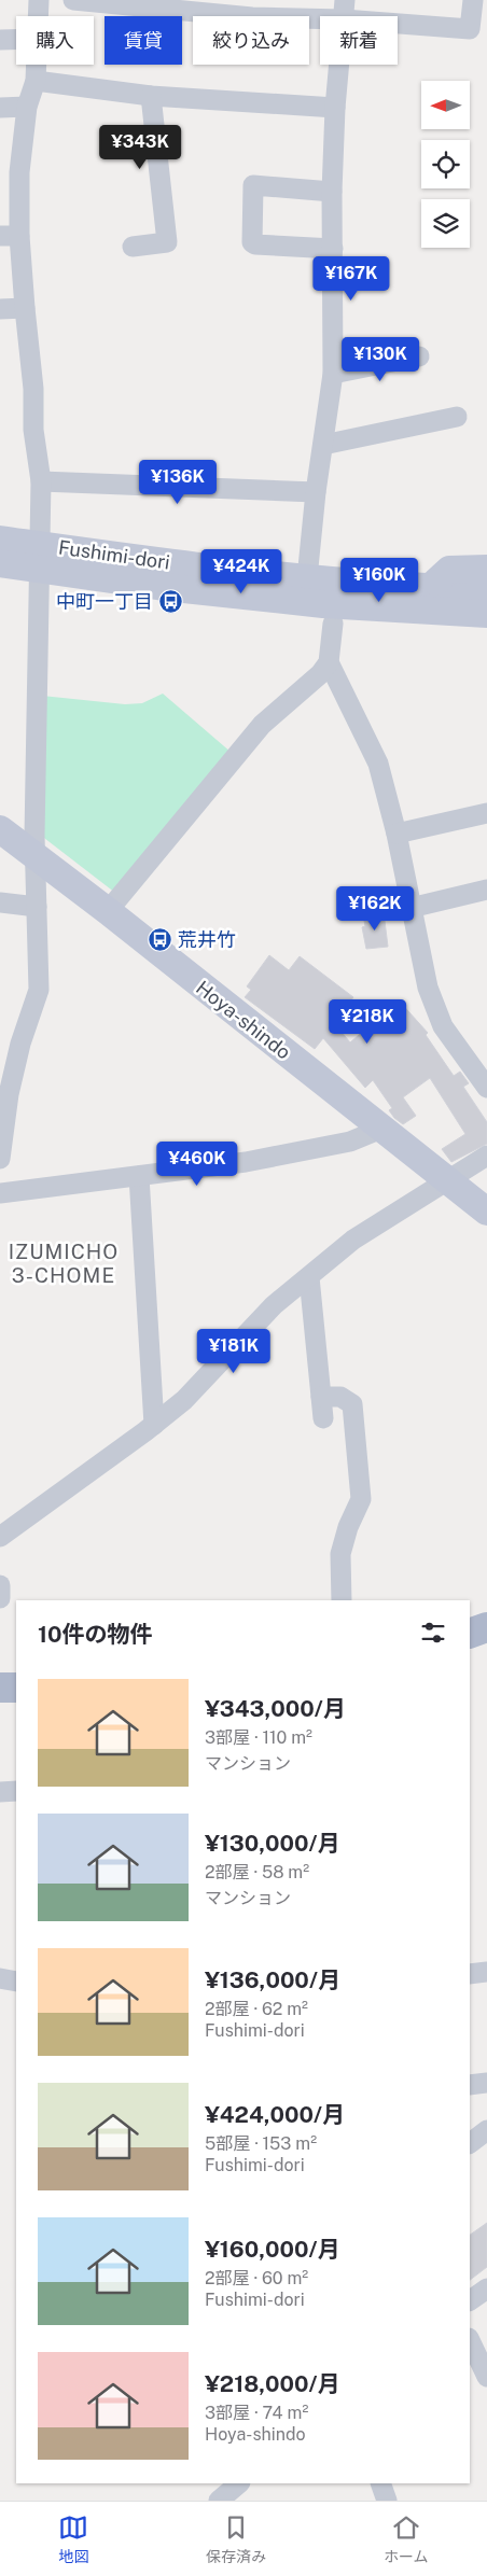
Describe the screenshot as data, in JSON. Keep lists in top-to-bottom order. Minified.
{"streets":{"main road":["Fushimi-dori","Hoya-shindo"]},"districts":["IZUMICHO 3-CHOME"],"places":{"bus stop":["中町一丁目","荒井竹"]},"north":"left","page":{"chip":["購入","賃貸","絞り込み","新着"],"price":["¥343K","¥167K","¥130K","¥136K","¥424K","¥160K","¥162K","¥218K","¥460K","¥181K"],"heading":"10件の物件","list":[{"name":"¥343,000/月","note":"3部屋 · 110 m² · マンション"},{"name":"¥130,000/月","note":"2部屋 · 58 m² · マンション"},{"name":"¥136,000/月","note":"2部屋 · 62 m² · Fushimi-dori"},{"name":"¥424,000/月","note":"5部屋 · 153 m² · Fushimi-dori"},{"name":"¥160,000/月","note":"2部屋 · 60 m² · Fushimi-dori"},{"name":"¥218,000/月","note":"3部屋 · 74 m² · Hoya-shindo"}],"tabs":["地図","保存済み","ホーム"]}}
